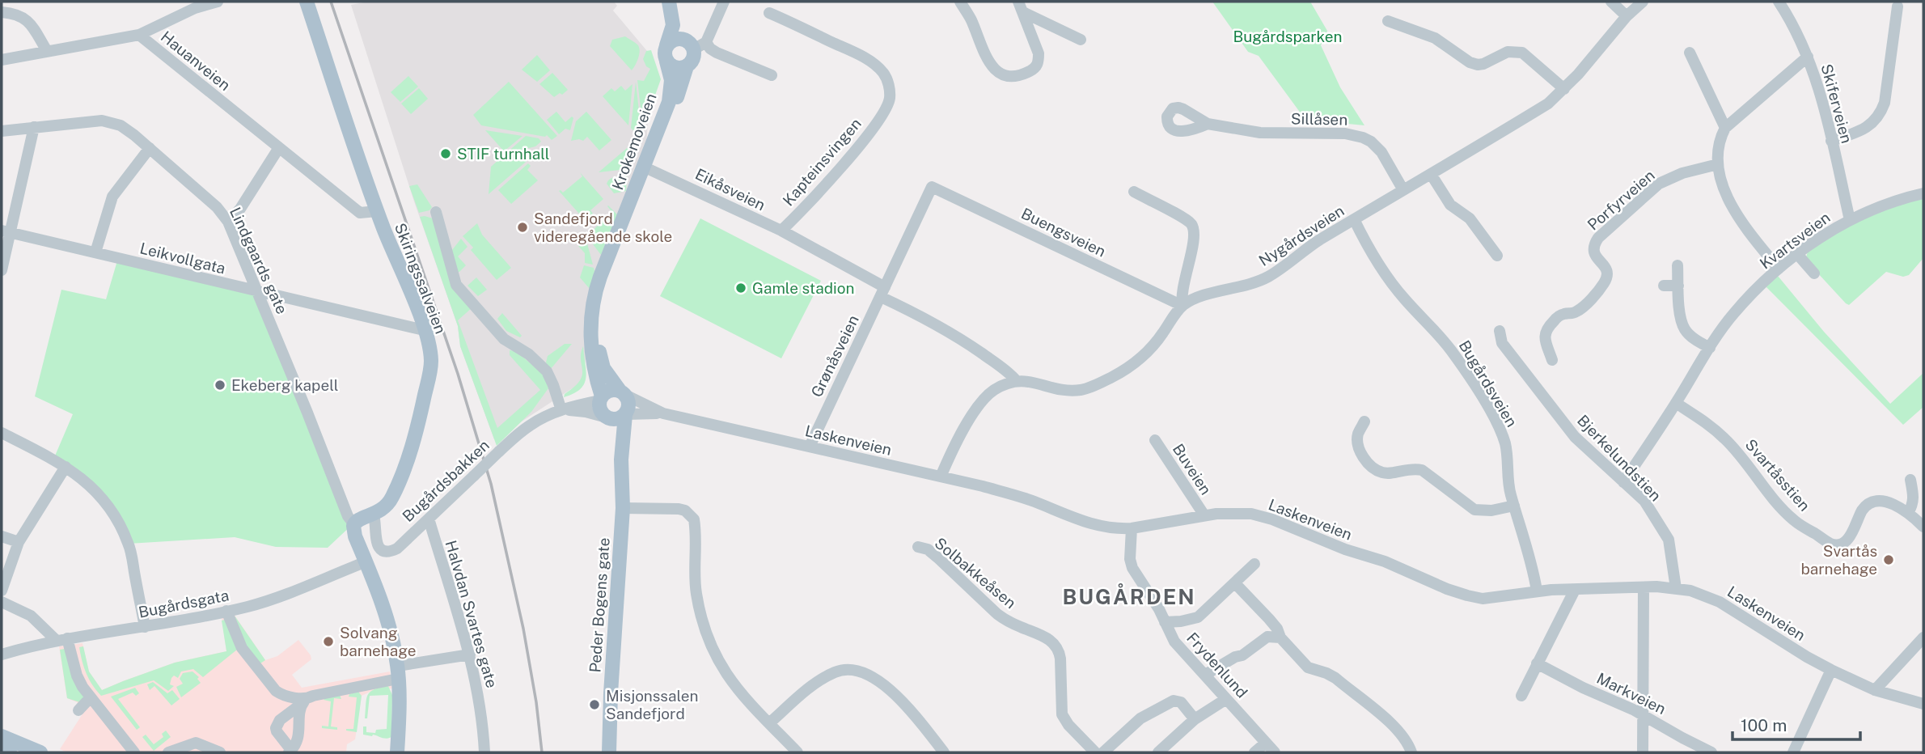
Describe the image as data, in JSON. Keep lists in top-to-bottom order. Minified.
{"streets":{"main road":["Krokemoveien","Skiringssalveien","Peder Bogens gate"],"street":["Hauanveien","Skiferveien","Sillåsen","Kapteinsvingen","Eikåsveien","Porfyrveien","Buengsveien","Nygårdsveien","Kvartsveien","Leikvollgata","Lindgaards gate","Grønåsveien","Bugårdsveien","Laskenveien","Bjerkelundstien","Buveien","Svartåsstien","Bugårdsbakken","Solbakkeåsen","Bugårdsgata","Halvdan Svartes gate","Frydenlund","Markveien"]},"crossings":[["Hauanveien","Skiringssalveien"],["Skiferveien","Kvartsveien"],["Sillåsen","Nygårdsveien"],["Krokemoveien","Eikåsveien"],["Krokemoveien","Laskenveien"],["Krokemoveien","Bugårdsbakken"],["Krokemoveien","Peder Bogens gate"],["Kapteinsvingen","Eikåsveien"],["Eikåsveien","Grønåsveien"],["Buengsveien","Nygårdsveien"],["Buengsveien","Grønåsveien"],["Nygårdsveien","Bugårdsveien"],["Kvartsveien","Bjerkelundstien"],["Kvartsveien","Svartåsstien"],["Leikvollgata","Lindgaards gate"],["Leikvollgata","Skiringssalveien"],["Lindgaards gate","Skiringssalveien"],["Skiringssalveien","Bugårdsbakken"],["Grønåsveien","Laskenveien"],["Bugårdsveien","Laskenveien"],["Laskenveien","Bjerkelundstien"],["Laskenveien","Buveien"],["Laskenveien","Bugårdsbakken"],["Laskenveien","Peder Bogens gate"],["Laskenveien","Frydenlund"],["Bugårdsbakken","Peder Bogens gate"],["Bugårdsbakken","Halvdan Svartes gate"]],"districts":["BUGÅRDEN"],"parks":["Bugårdsparken"],"places":["STIF turnhall","Sandefjord videregående skole","Gamle stadion","Ekeberg kapell","Svartås barnehage","Solvang barnehage","Misjonssalen Sandefjord"],"scale_bar":"100 m"}
